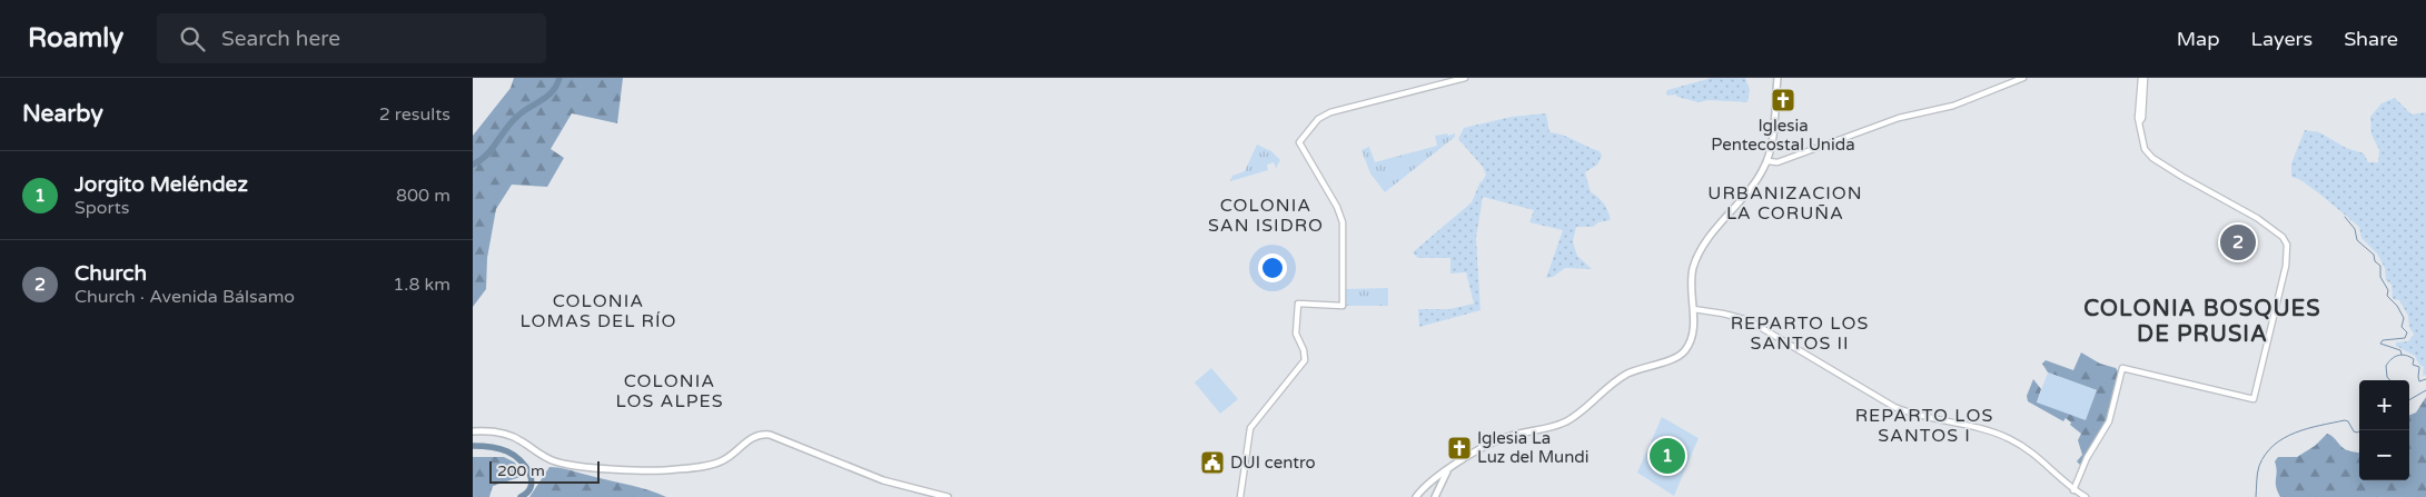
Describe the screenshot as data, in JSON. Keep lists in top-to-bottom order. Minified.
{"districts":["URBANIZACION LA CORUÑA","COLONIA SAN ISIDRO","COLONIA LOMAS DEL RÍO","COLONIA BOSQUES DE PRUSIA","REPARTO LOS SANTOS II","COLONIA LOS ALPES","REPARTO LOS SANTOS I"],"places":{"church":["Iglesia Pentecostal Unida","Iglesia La Luz del Mundi"],"public building":["DUI centro"]},"scale_bar":"200 m","page":{"header":"Roamly","search":"Search here","nav":["Map","Layers","Share"],"heading":["Nearby","2 results"],"list":[{"mark":"1","name":"Jorgito Meléndez","note":"Sports","value":"800 m"},{"mark":"2","name":"Church","note":"Church · Avenida Bálsamo","value":"1.8 km"}],"pins":["2","1"],"map_buttons":["+","−"],"scale":"200 m"}}
